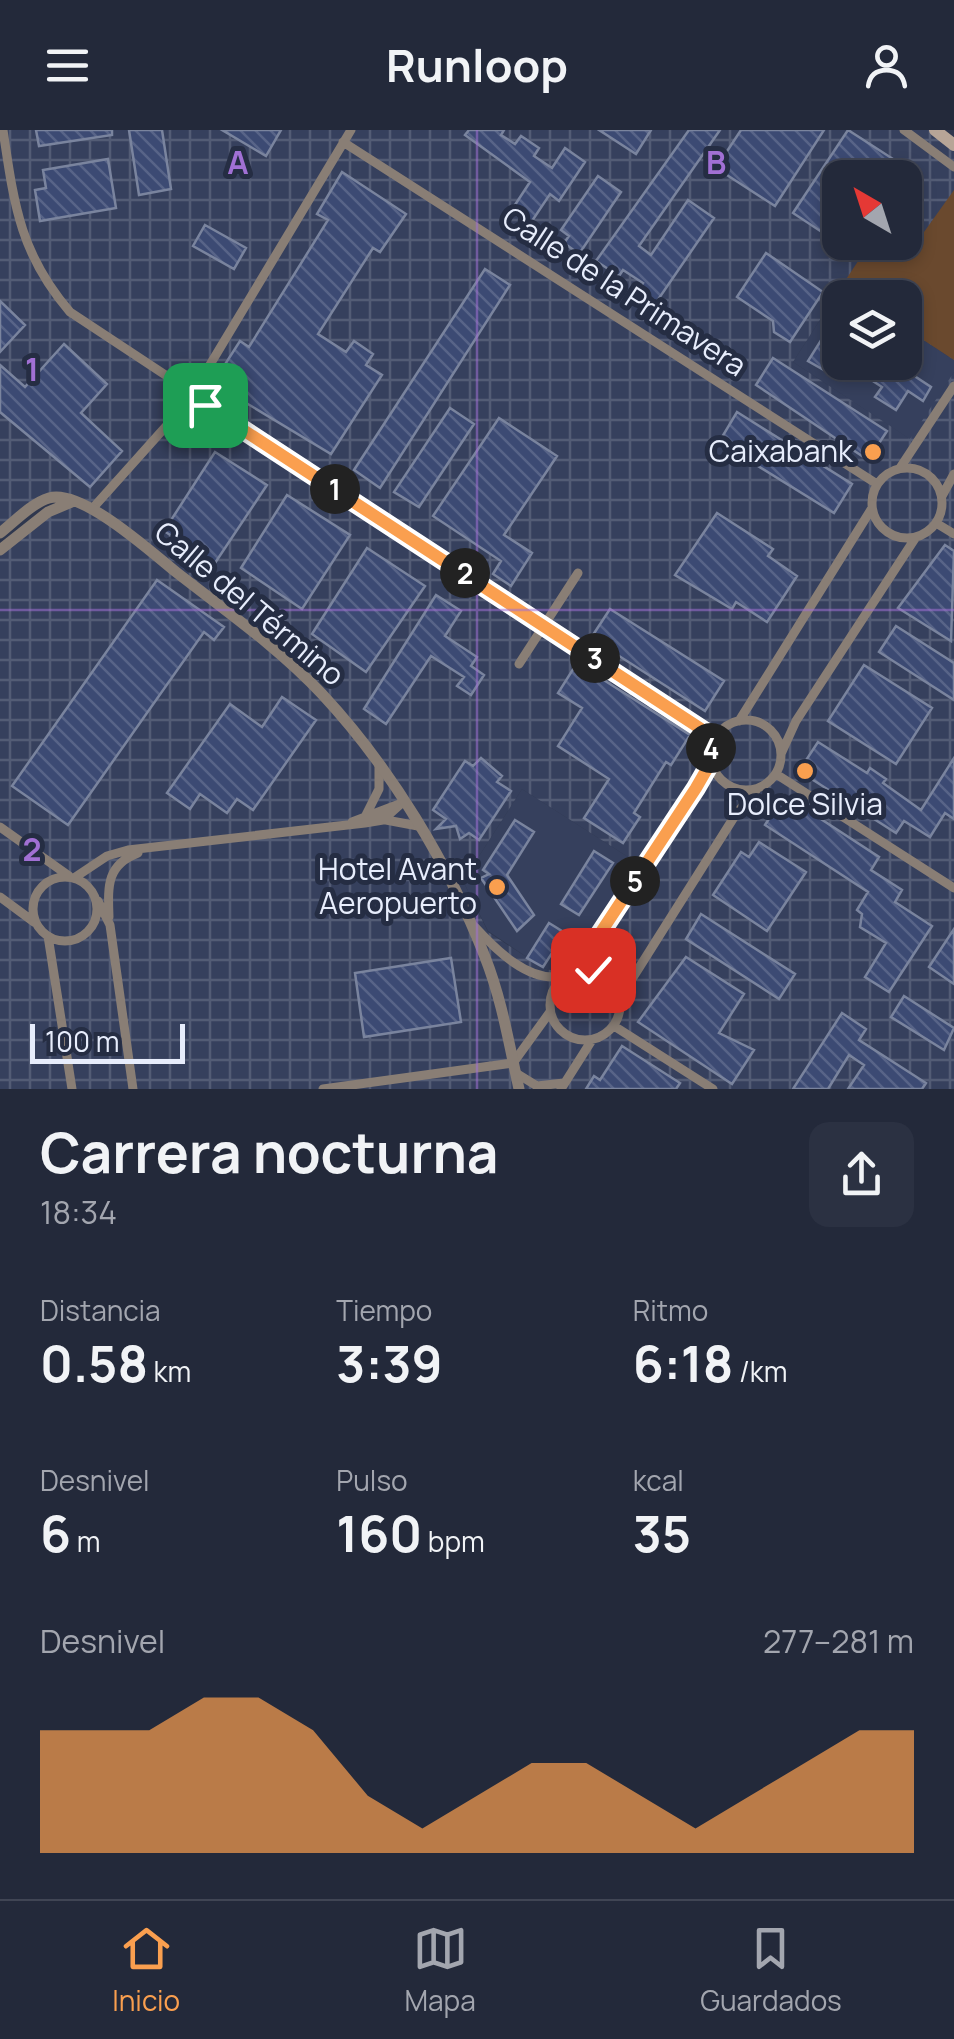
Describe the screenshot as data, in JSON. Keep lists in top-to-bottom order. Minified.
{"streets":{"street":["Calle de la Primavera","Calle del Término"]},"places":["Caixabank","Dolce Silvia","Hotel Avant Aeropuerto"],"scale_bar":"100 m","north":"top left","page":{"header":"Runloop","pins":["1","2","3","4","5"],"scale":"100 m","heading":["Carrera nocturna","18:34"],"stats":[["Distancia","0.58 km"],["Tiempo","3:39"],["Ritmo","6:18 /km"],["Desnivel","6 m"],["Pulso","160 bpm"],["kcal","35"]],"chart":["Desnivel","277–281 m"],"tabs":["Inicio","Mapa","Guardados"]},"grid":{"columns":["A","B"],"rows":["1","2"]}}
